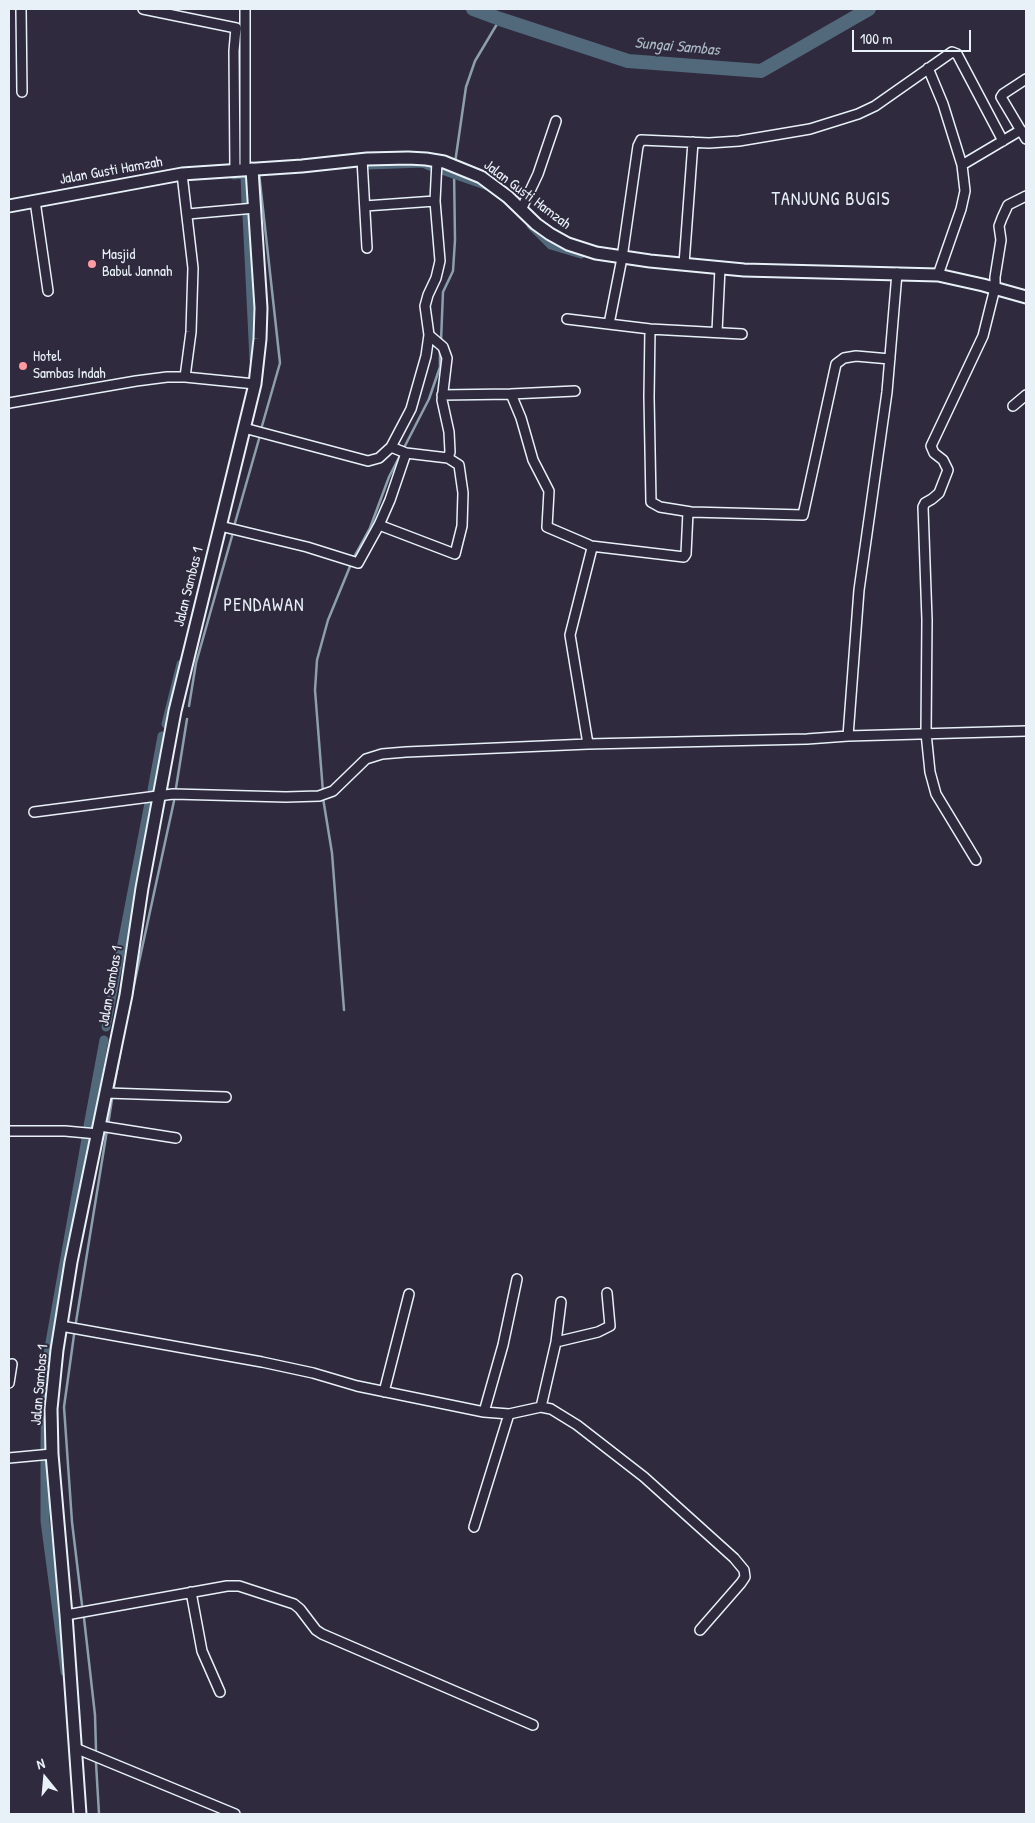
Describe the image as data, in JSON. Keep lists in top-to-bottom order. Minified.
{"streets":{"street":["Jalan Gusti Hamzah","Jalan Sambas 1"]},"crossings":[["Jalan Gusti Hamzah","Jalan Sambas 1"]],"districts":["TANJUNG BUGIS","PENDAWAN"],"water":["Sungai Sambas"],"places":["Masjid Babul Jannah","Hotel Sambas Indah"],"scale_bar":"100 m","north":"top"}
